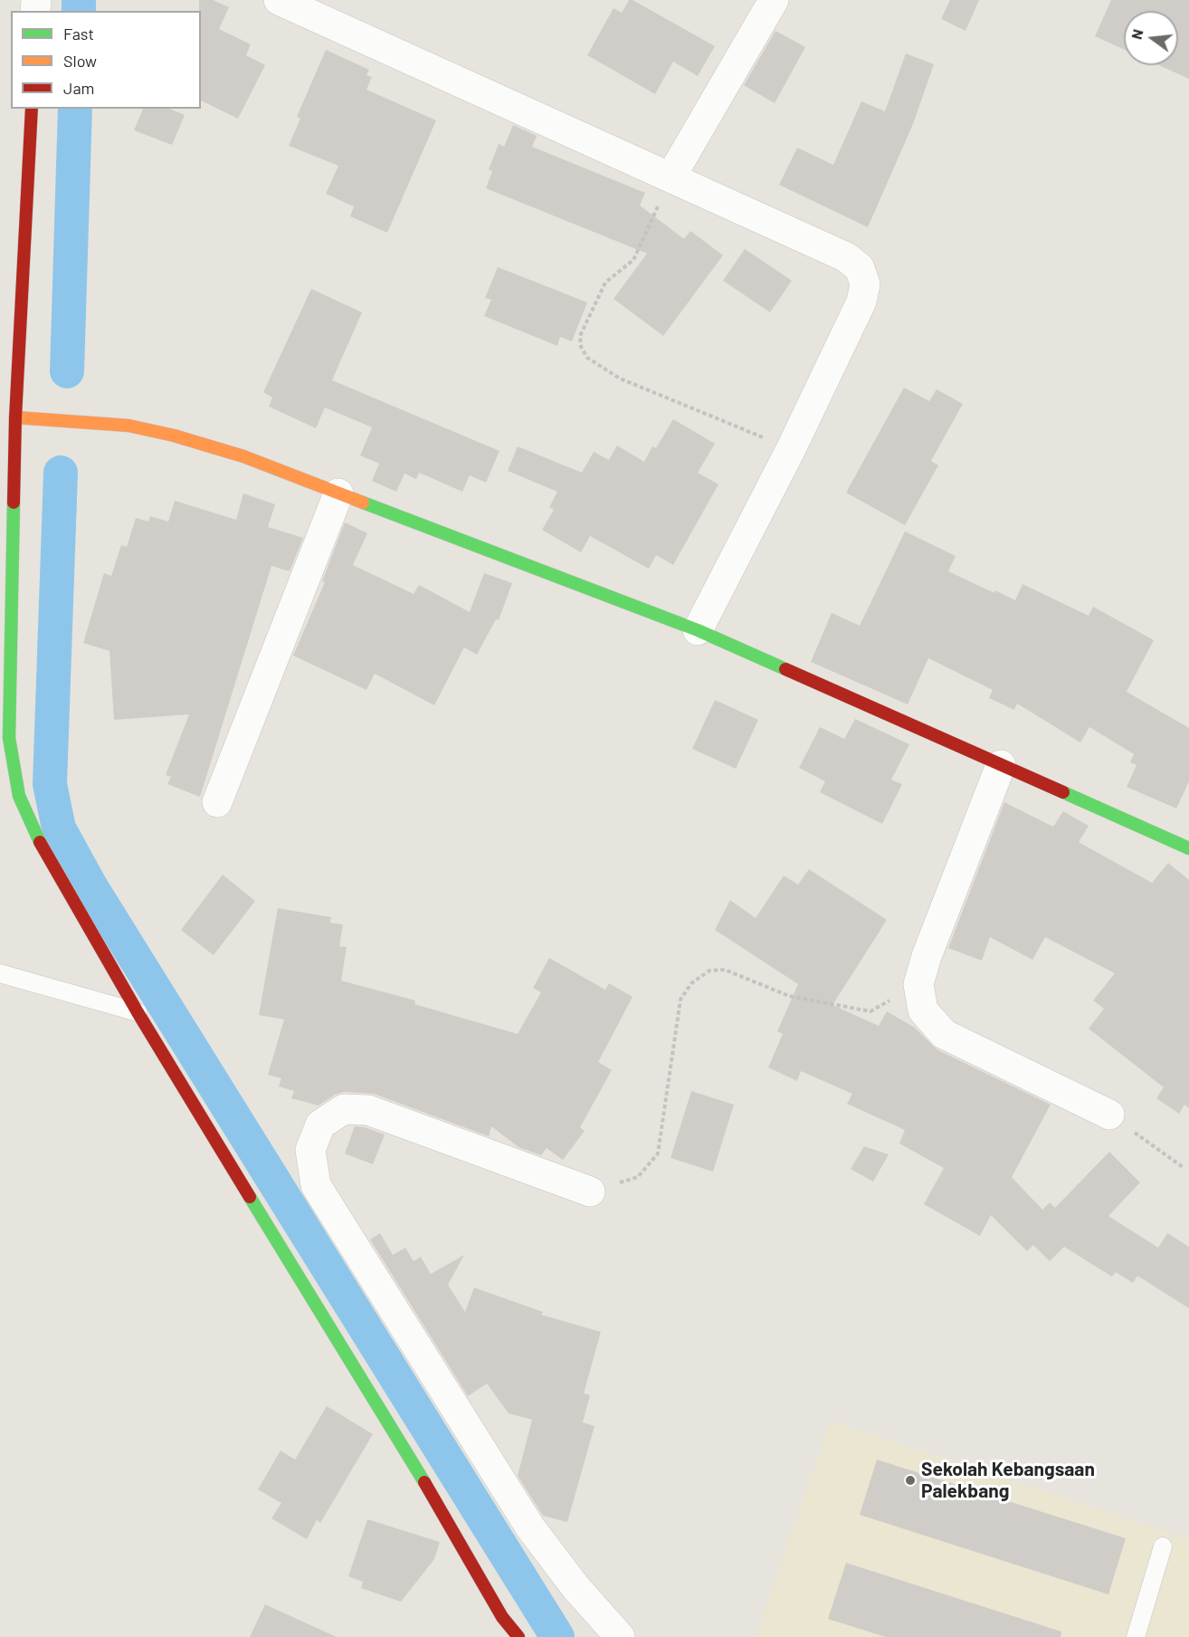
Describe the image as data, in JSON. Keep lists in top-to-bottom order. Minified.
{"places":["Sekolah Kebangsaan Palekbang"],"legend":["Fast","Slow","Jam"],"north":"left"}
